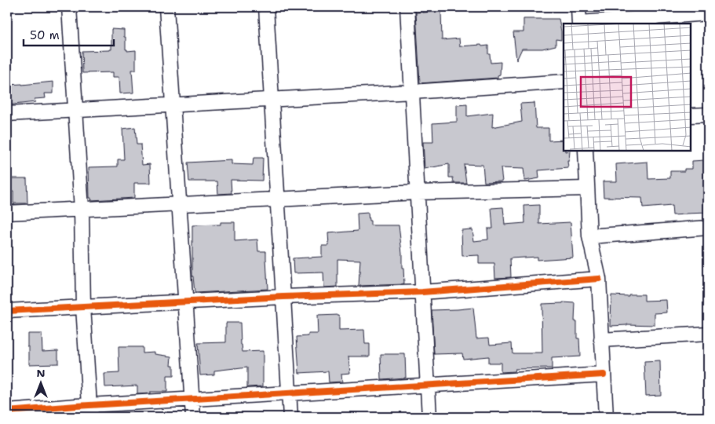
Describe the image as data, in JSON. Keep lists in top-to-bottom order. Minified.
{"scale_bar":"50 m","north":"top"}
